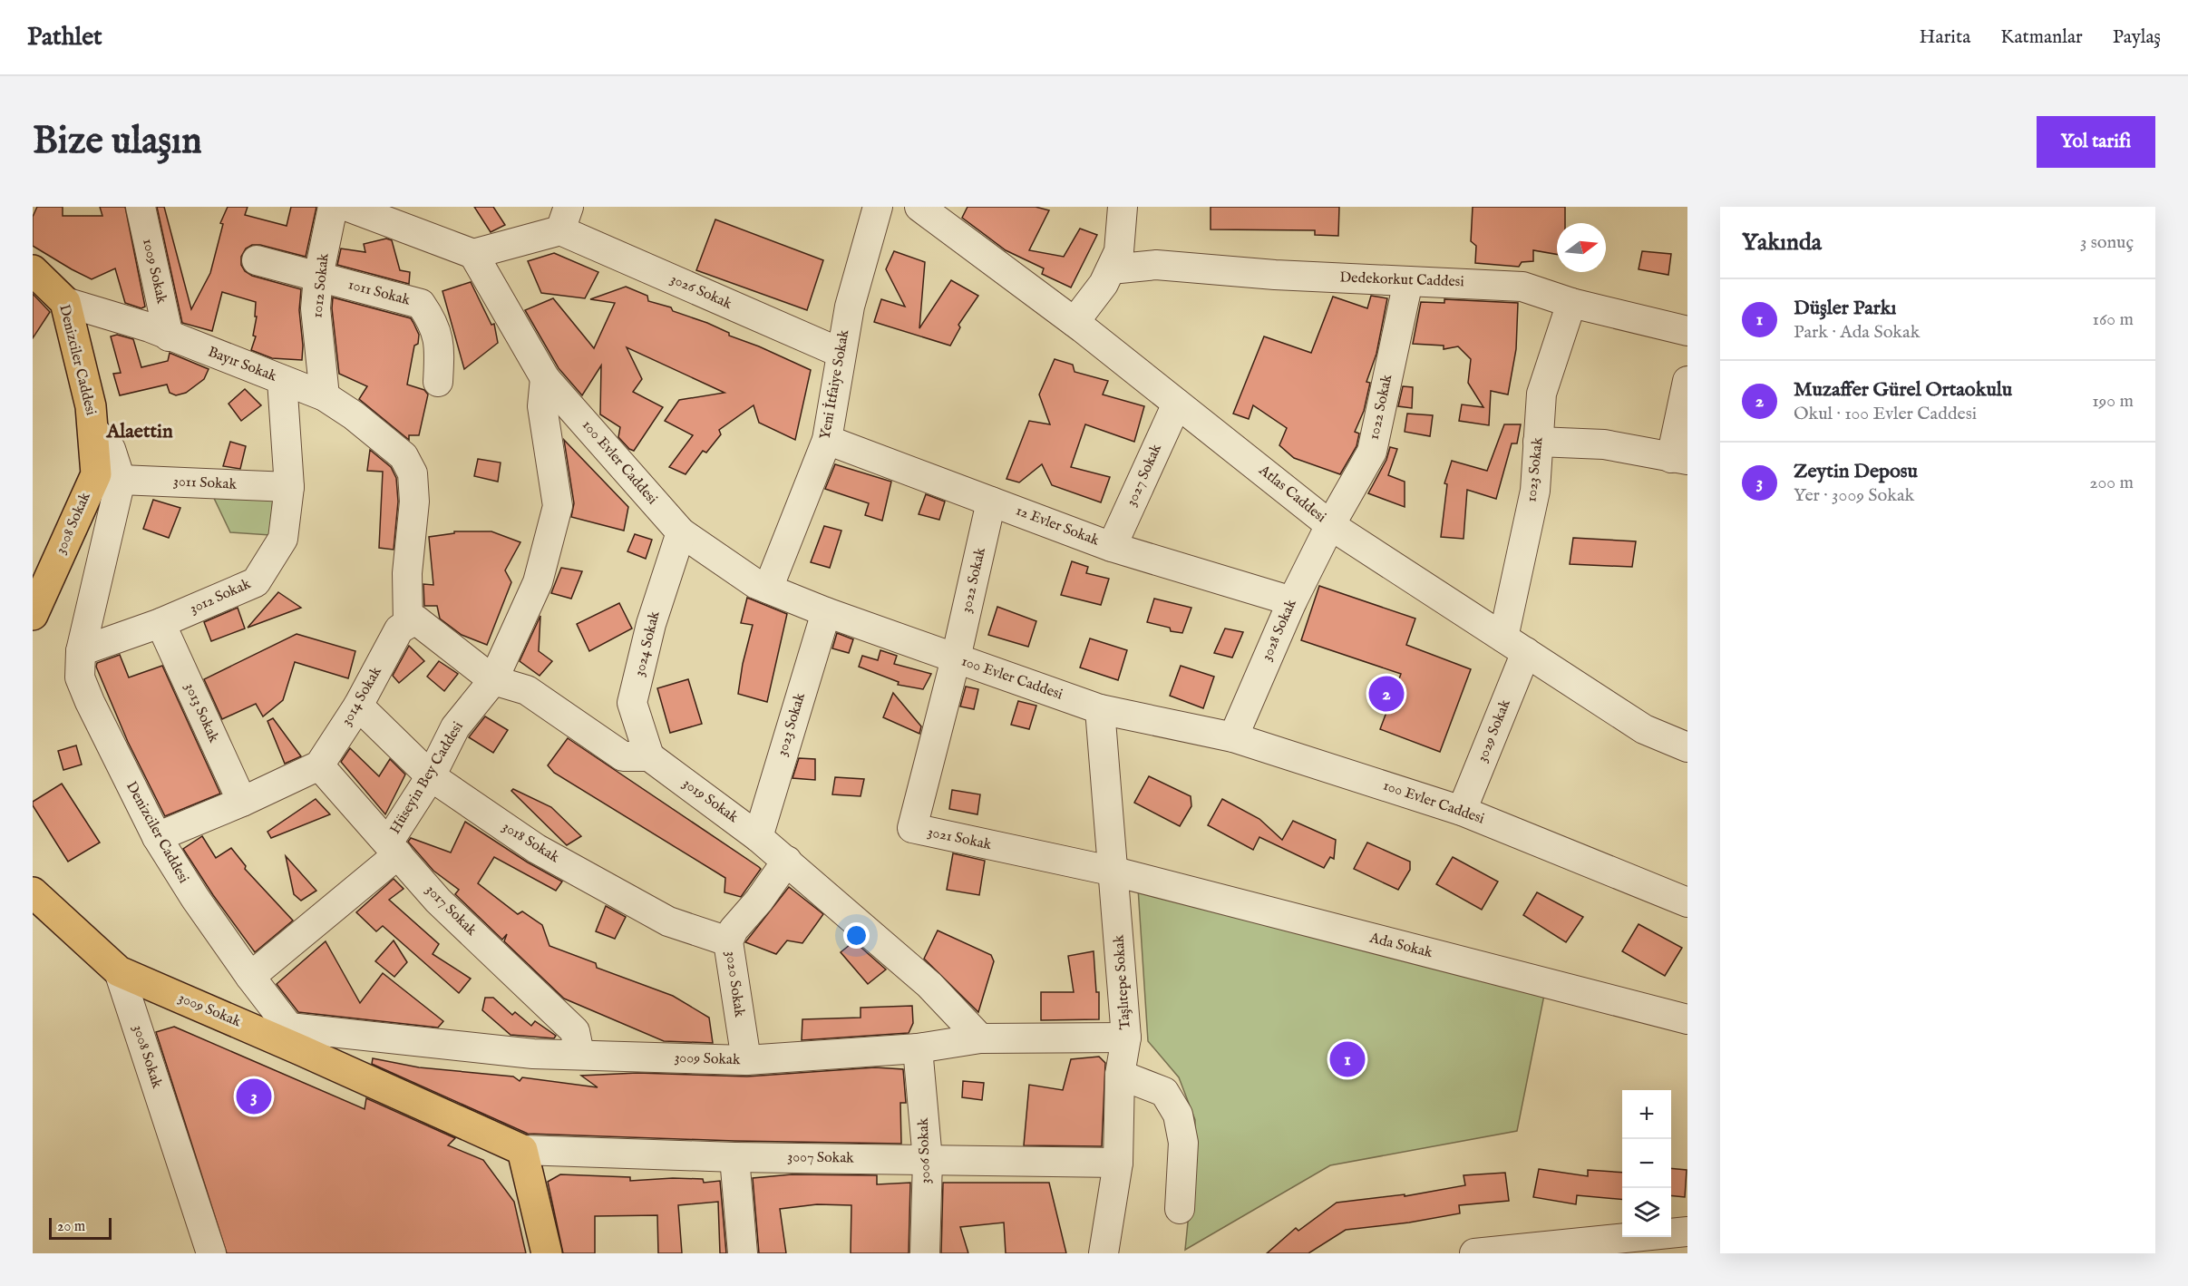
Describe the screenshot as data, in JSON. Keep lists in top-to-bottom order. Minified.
{"streets":{"main road":["Denizciler Caddesi","3008 Sokak","3009 Sokak"],"street":["1009 Sokak","Dedekorkut Caddesi","1012 Sokak","3026 Sokak","1011 Sokak","Bayır Sokak","Yeni İtfaiye Sokak","1022 Sokak","100 Evler Caddesi","1023 Sokak","3027 Sokak","3011 Sokak","Atlas Caddesi","12 Evler Sokak","3022 Sokak","3012 Sokak","3028 Sokak","3024 Sokak","3014 Sokak","3013 Sokak","3023 Sokak","3029 Sokak","Hüseyin Bey Caddesi","3019 Sokak","3021 Sokak","3018 Sokak","3017 Sokak","Ada Sokak","Taşlıtepe Sokak","3020 Sokak","3006 Sokak","3007 Sokak"]},"crossings":[["1009 Sokak","Bayır Sokak"],["Dedekorkut Caddesi","1022 Sokak"],["Dedekorkut Caddesi","1023 Sokak"],["1012 Sokak","1011 Sokak"],["1012 Sokak","Bayır Sokak"],["3026 Sokak","Yeni İtfaiye Sokak"],["Denizciler Caddesi","Bayır Sokak"],["Denizciler Caddesi","3011 Sokak"],["Denizciler Caddesi","3008 Sokak"],["Denizciler Caddesi","3012 Sokak"],["Denizciler Caddesi","Hüseyin Bey Caddesi"],["Denizciler Caddesi","3009 Sokak"],["Denizciler Caddesi","3007 Sokak"],["Bayır Sokak","3012 Sokak"],["Bayır Sokak","3014 Sokak"],["Yeni İtfaiye Sokak","100 Evler Caddesi"],["Yeni İtfaiye Sokak","12 Evler Sokak"],["1022 Sokak","Atlas Caddesi"],["1022 Sokak","3028 Sokak"],["100 Evler Caddesi","3022 Sokak"],["100 Evler Caddesi","3028 Sokak"],["100 Evler Caddesi","3024 Sokak"],["100 Evler Caddesi","3023 Sokak"],["100 Evler Caddesi","3029 Sokak"],["100 Evler Caddesi","Hüseyin Bey Caddesi"],["100 Evler Caddesi","3021 Sokak"],["100 Evler Caddesi","Taşlıtepe Sokak"],["1023 Sokak","Atlas Caddesi"],["1023 Sokak","3029 Sokak"],["3027 Sokak","Atlas Caddesi"],["3027 Sokak","12 Evler Sokak"],["3011 Sokak","3012 Sokak"],["Atlas Caddesi","3028 Sokak"],["Atlas Caddesi","3029 Sokak"],["3008 Sokak","3009 Sokak"],["12 Evler Sokak","3022 Sokak"],["12 Evler Sokak","3028 Sokak"],["3022 Sokak","3021 Sokak"],["3012 Sokak","3013 Sokak"],["3024 Sokak","3019 Sokak"],["3014 Sokak","3018 Sokak"],["3014 Sokak","3017 Sokak"],["3023 Sokak","3019 Sokak"],["Hüseyin Bey Caddesi","3018 Sokak"],["Hüseyin Bey Caddesi","3017 Sokak"],["3019 Sokak","3020 Sokak"],["3019 Sokak","3009 Sokak"],["3021 Sokak","Ada Sokak"],["3021 Sokak","Taşlıtepe Sokak"],["3018 Sokak","3020 Sokak"],["3017 Sokak","3009 Sokak"],["Ada Sokak","Taşlıtepe Sokak"],["Taşlıtepe Sokak","3009 Sokak"],["Taşlıtepe Sokak","3007 Sokak"],["3020 Sokak","3009 Sokak"],["3009 Sokak","3006 Sokak"],["3006 Sokak","3007 Sokak"]],"districts":["Alaettin"],"scale_bar":"20 m","north":"right","page":{"header":"Pathlet","nav":["Harita","Katmanlar","Paylaş"],"buttons":"Yol tarifi","title":"Bize ulaşın","heading":["Yakında","3 sonuç"],"list":[{"mark":"1","name":"Düşler Parkı","note":"Park · Ada Sokak","value":"160 m"},{"mark":"2","name":"Muzaffer Gürel Ortaokulu","note":"Okul · 100 Evler Caddesi","value":"190 m"},{"mark":"3","name":"Zeytin Deposu","note":"Yer · 3009 Sokak","value":"200 m"}],"pins":["2","1","3"],"map_buttons":["+","−"],"scale":"20 m"}}
